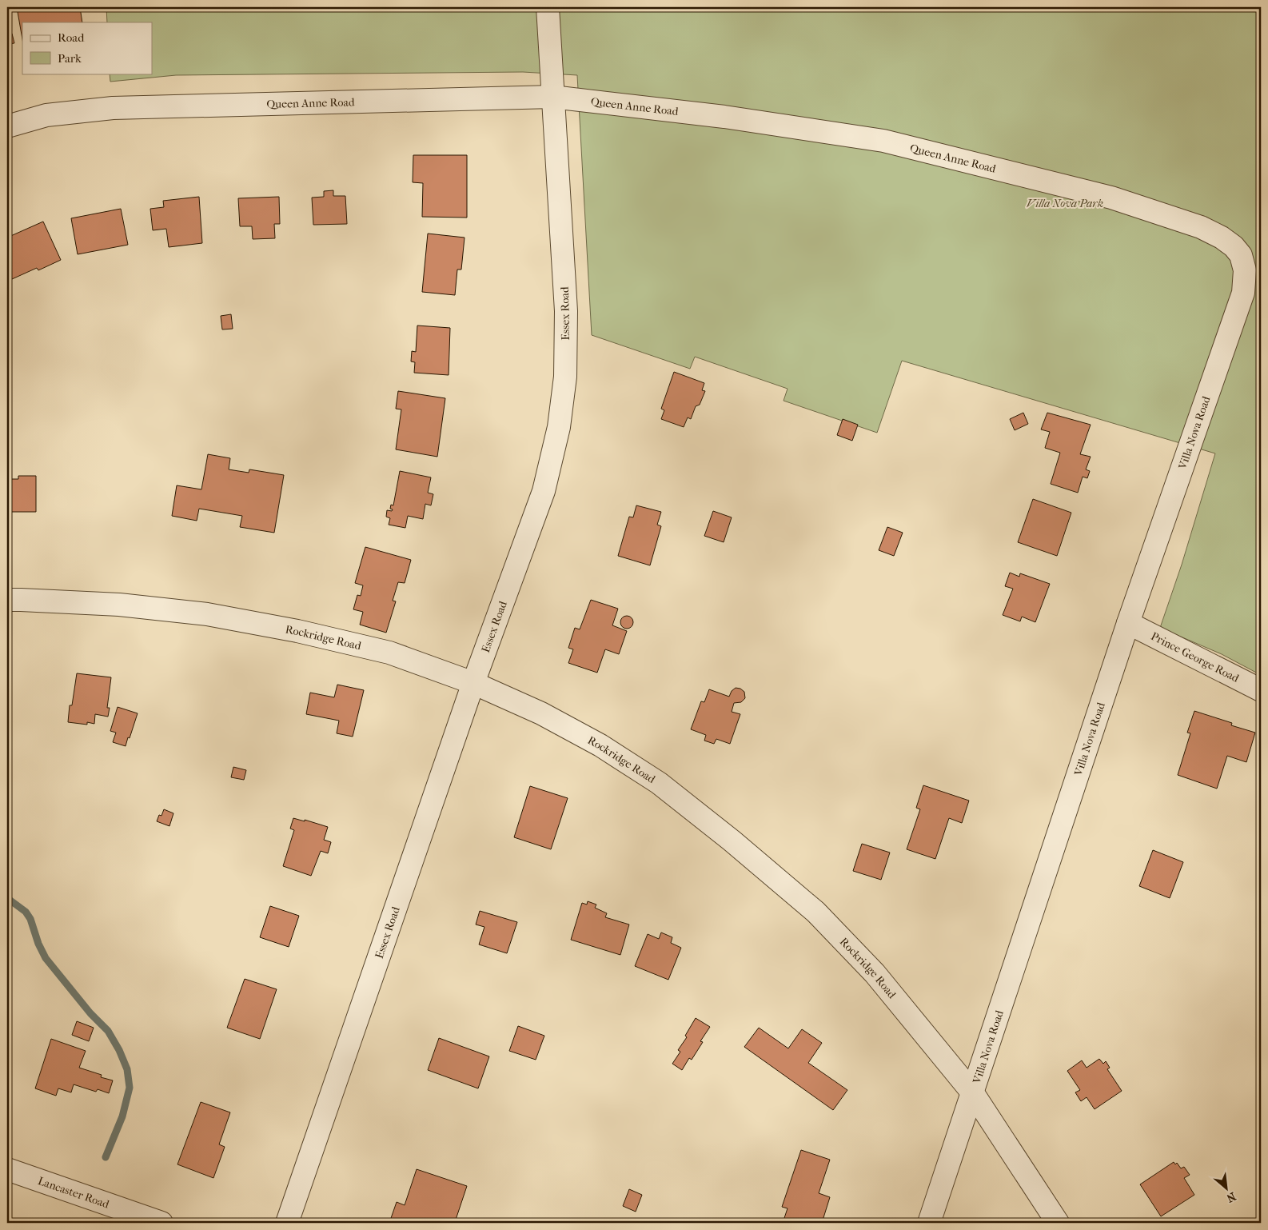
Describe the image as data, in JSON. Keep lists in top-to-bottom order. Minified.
{"streets":{"street":["Queen Anne Road","Essex Road","Villa Nova Road","Rockridge Road","Prince George Road","Lancaster Road"]},"crossings":[["Queen Anne Road","Essex Road"],["Queen Anne Road","Villa Nova Road"],["Essex Road","Rockridge Road"],["Villa Nova Road","Rockridge Road"],["Villa Nova Road","Prince George Road"]],"parks":["Villa Nova Park"],"legend":["Road","Park"],"north":"bottom right"}
